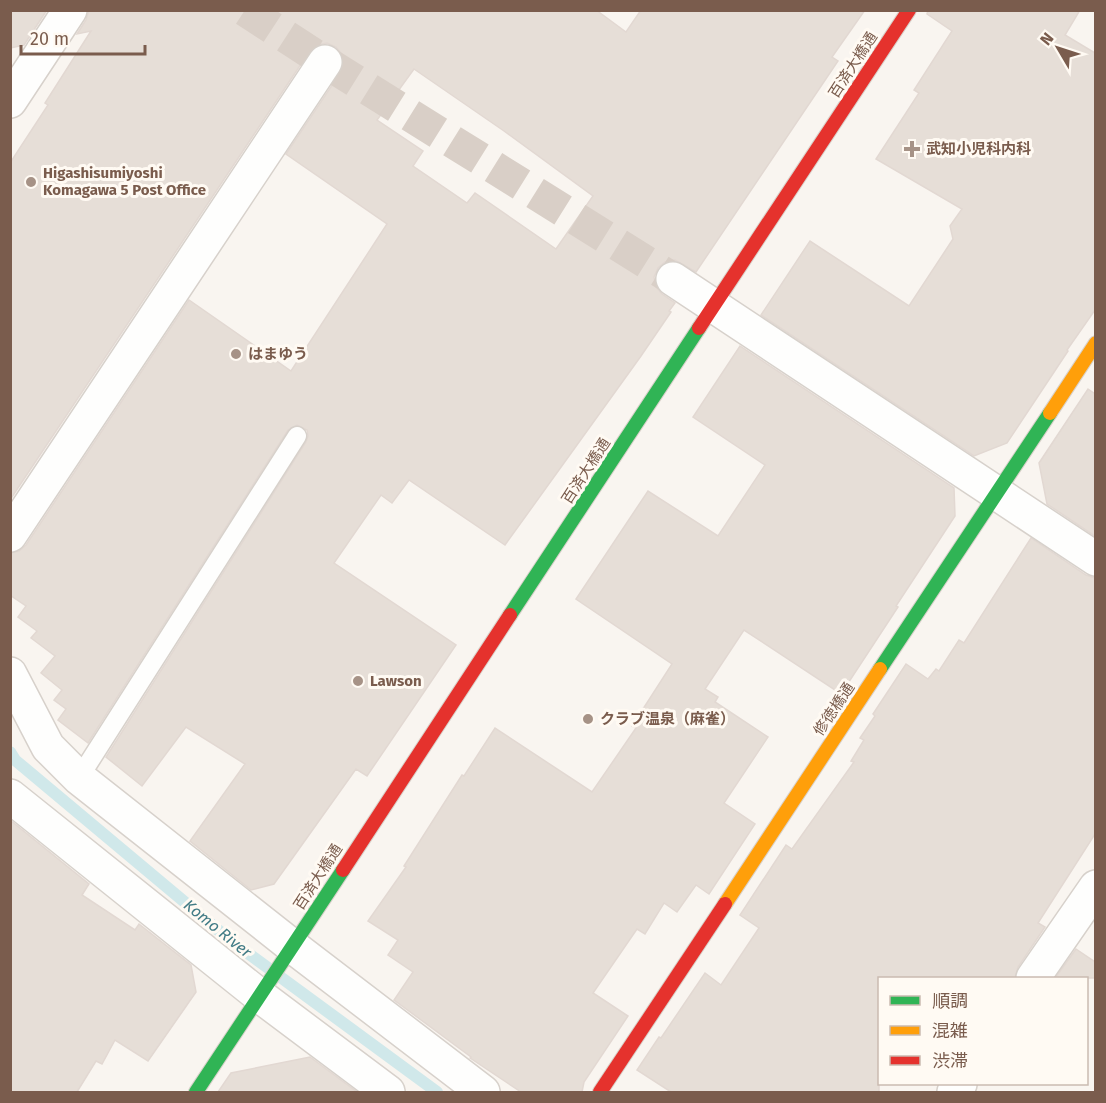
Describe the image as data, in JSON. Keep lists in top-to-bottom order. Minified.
{"streets":{"street":["百済大橋通","修徳橋通"]},"water":["Komo River"],"places":{"health":["武知小児科内科"],"other":["Higashisumiyoshi Komagawa 5 Post Office","はまゆう","Lawson","クラブ温泉（麻雀）"]},"legend":["順調","混雑","渋滞"],"scale_bar":"20 m","north":"top left"}
